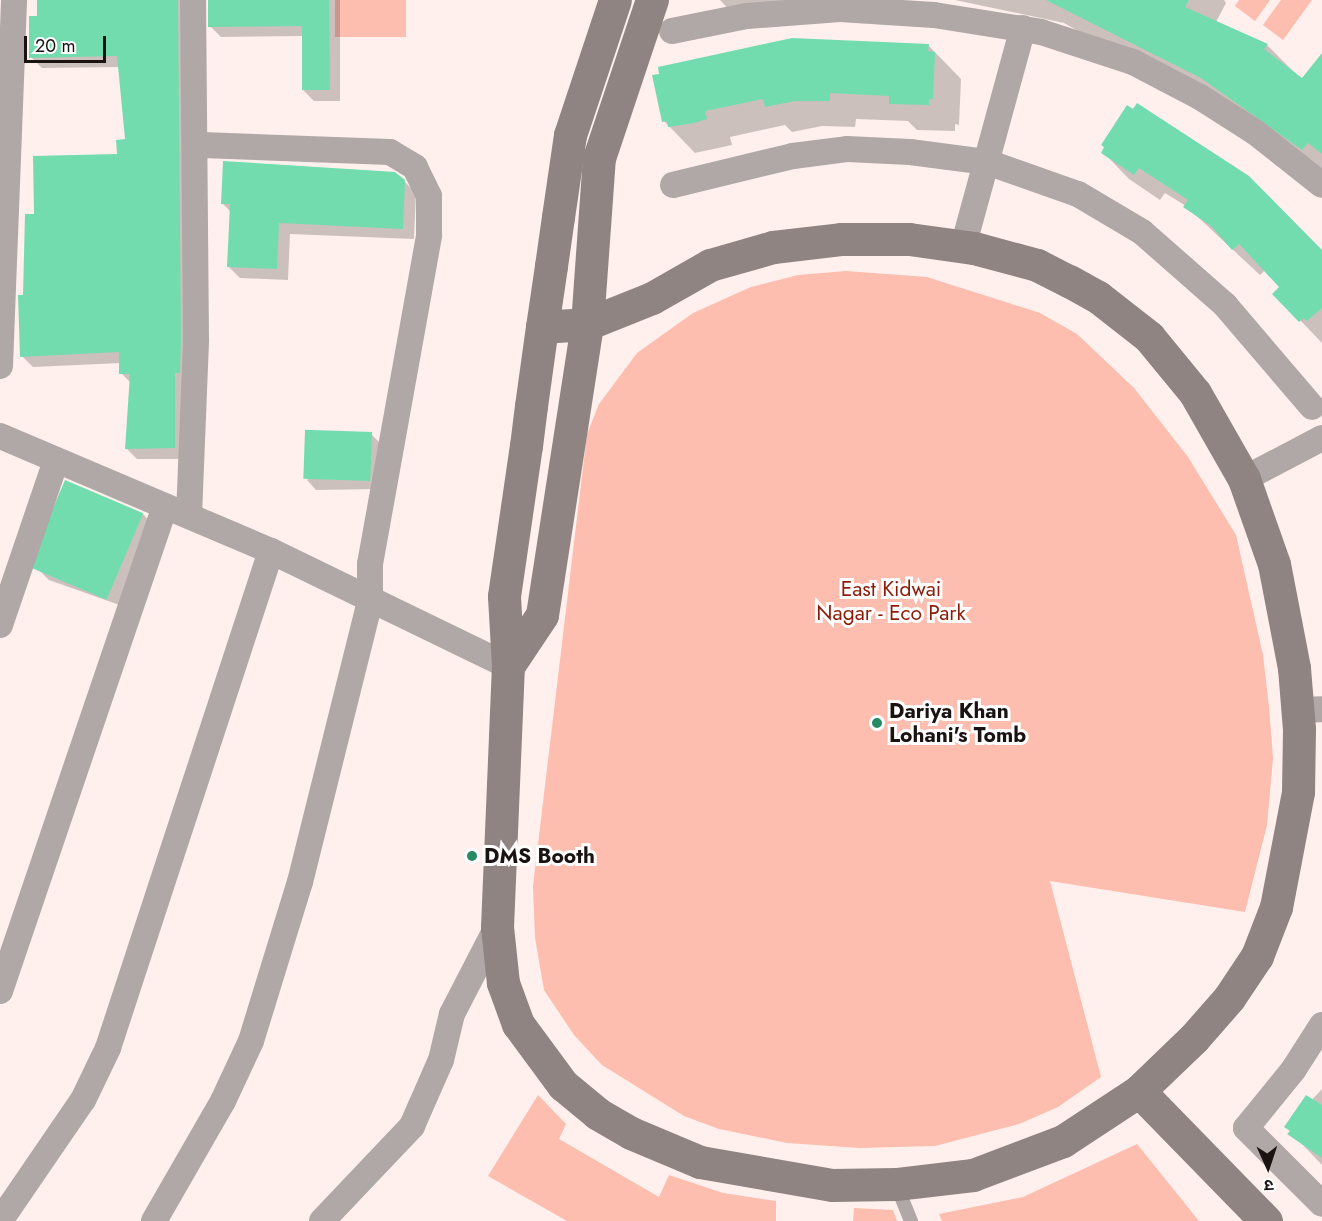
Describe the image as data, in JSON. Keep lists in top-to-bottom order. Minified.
{"parks":["East Kidwai Nagar - Eco Park"],"places":["Dariya Khan Lohani's Tomb","DMS Booth"],"scale_bar":"20 m","north":"bottom"}
